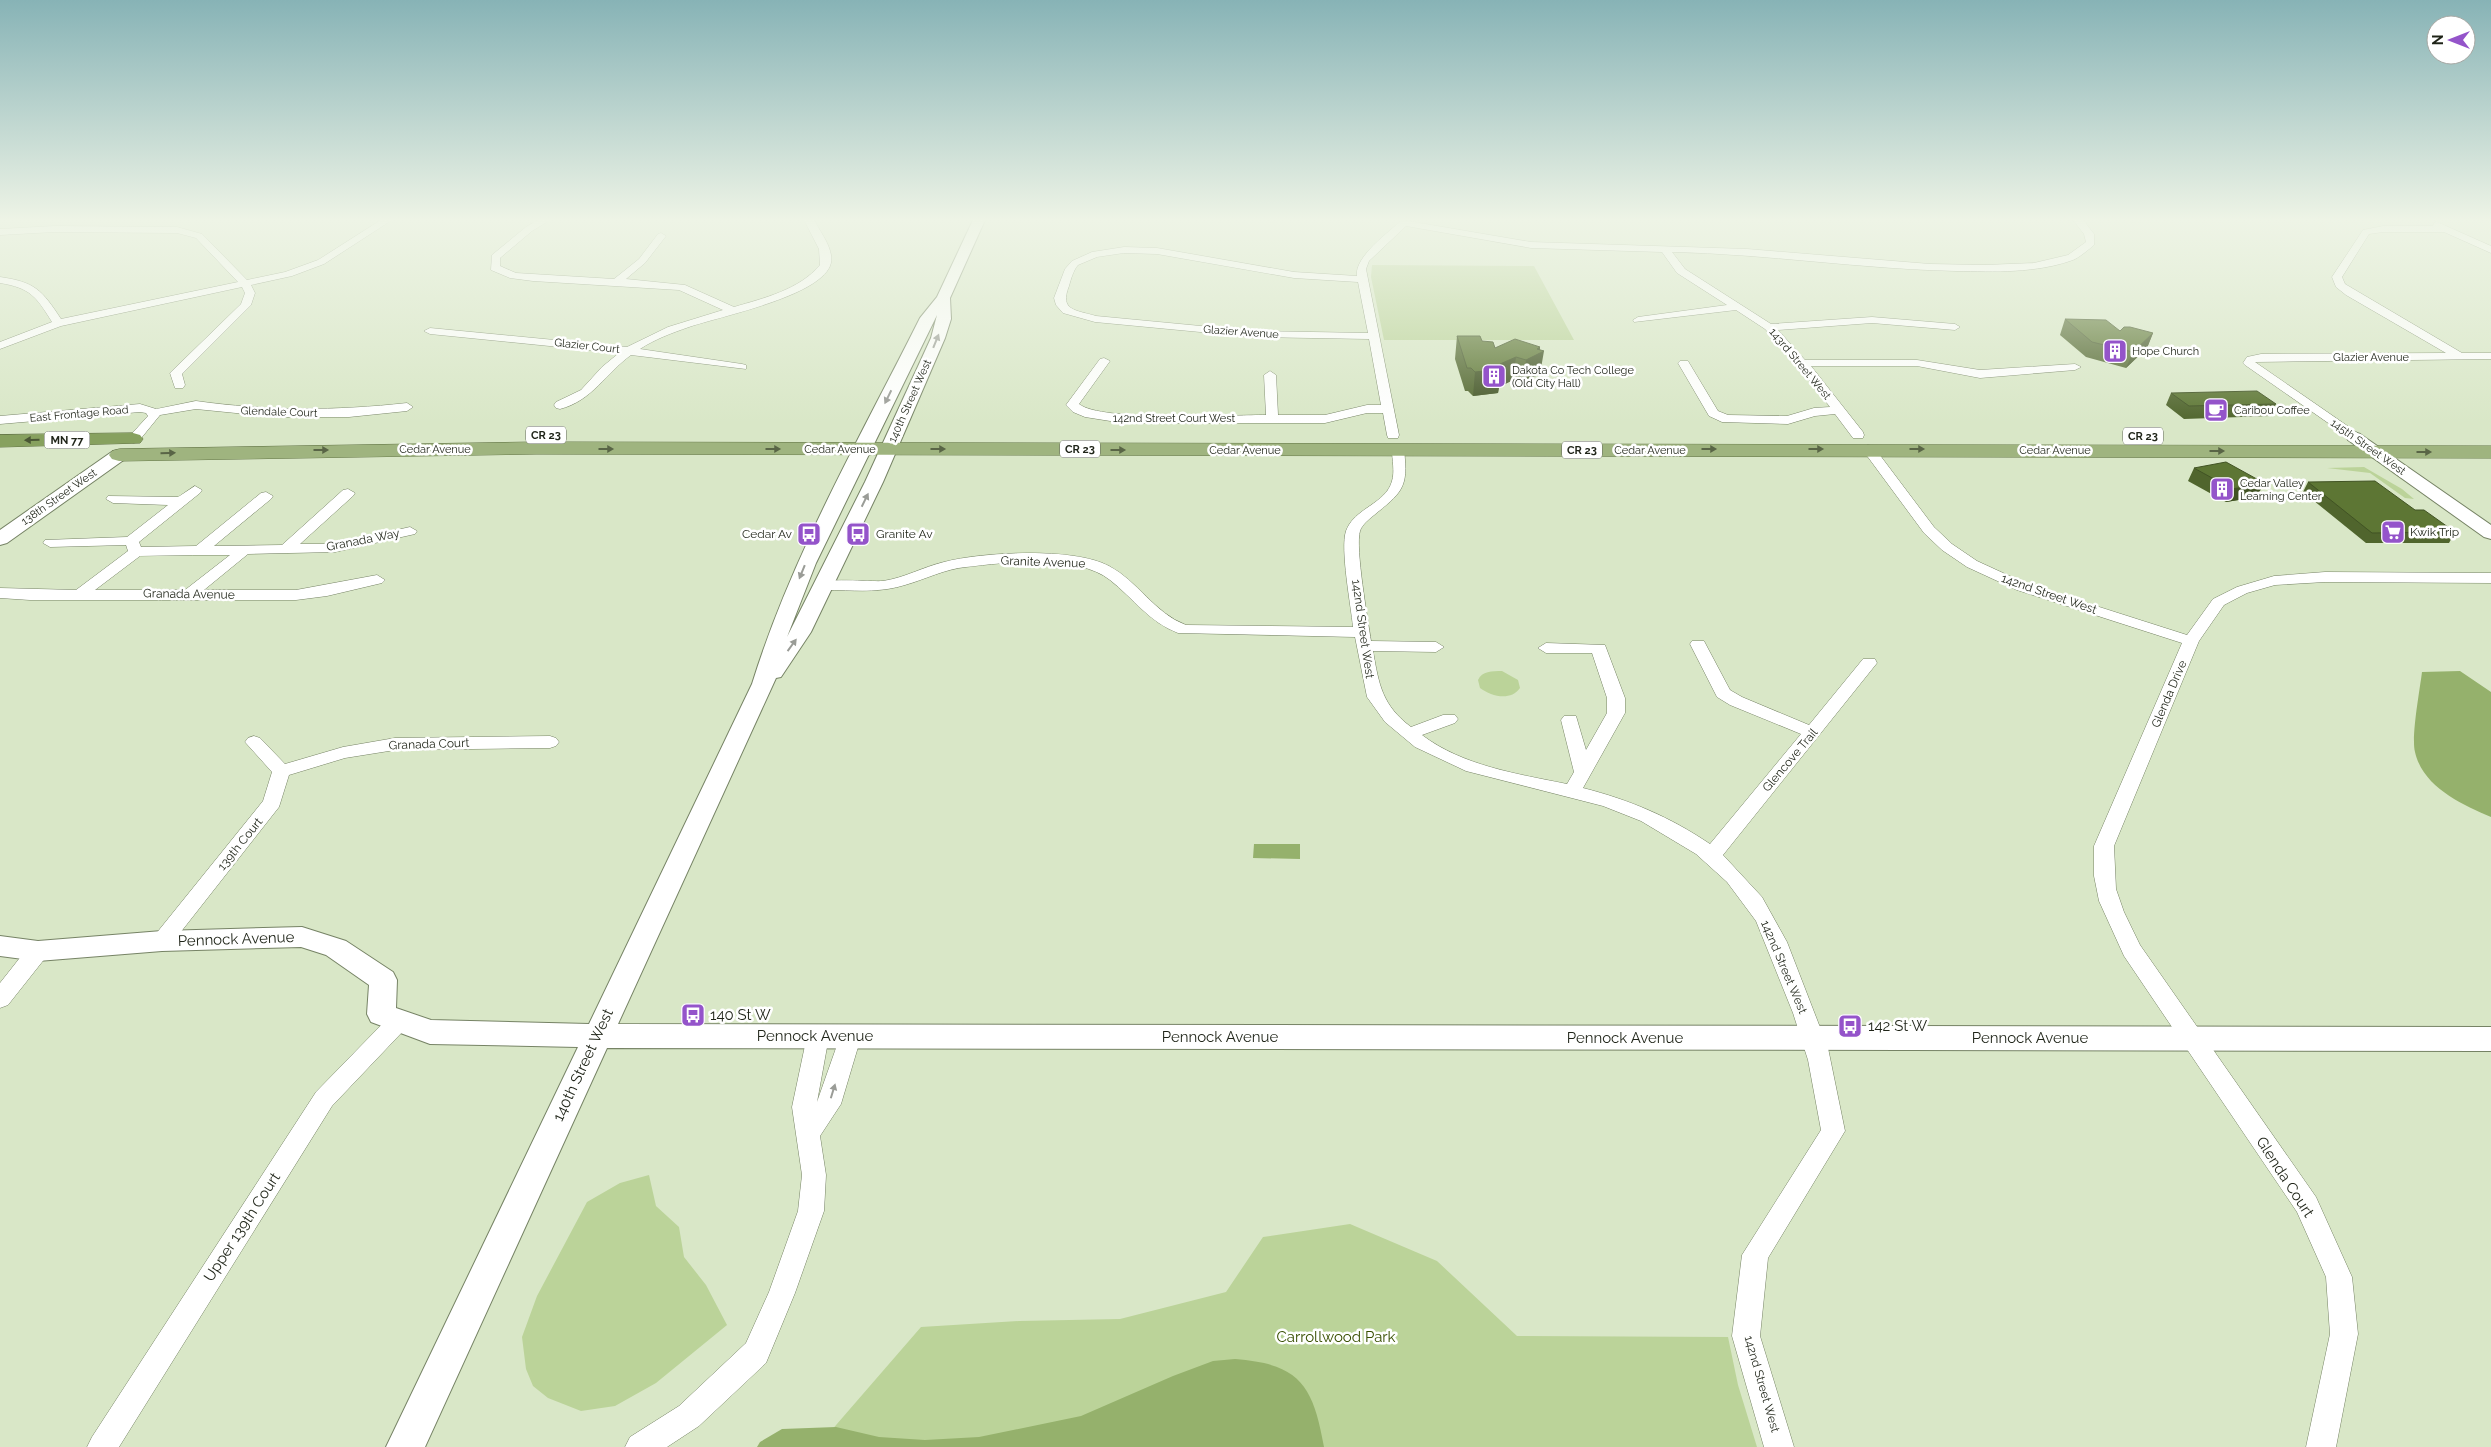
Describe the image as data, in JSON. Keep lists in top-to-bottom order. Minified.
{"streets":{"highway":["CR 23","MN 77","Cedar Avenue"],"street":["Glazier Avenue","Glazier Court","143rd Street West","140th Street West","Glendale Court","East Frontage Road","142nd Street Court West","145th Street West","138th Street West","Granada Way","Granite Avenue","Granada Avenue","142nd Street West","Glenda Drive","Granada Court","Glencove Trail","139th Court","Pennock Avenue","Glenda Court","Upper 139th Court"]},"crossings":[["Glazier Avenue","145th Street West"],["Glazier Avenue","142nd Street West"],["143rd Street West","Cedar Avenue"],["143rd Street West","142nd Street West"],["140th Street West","Cedar Avenue"],["140th Street West","Granite Avenue"],["140th Street West","Pennock Avenue"],["Glendale Court","East Frontage Road"],["142nd Street Court West","142nd Street West"],["145th Street West","Cedar Avenue"],["Cedar Avenue","138th Street West"],["Cedar Avenue","142nd Street West"],["Granite Avenue","142nd Street West"],["142nd Street West","Glenda Drive"],["142nd Street West","Glencove Trail"],["142nd Street West","Pennock Avenue"],["Glenda Drive","Pennock Avenue"],["Glenda Drive","Glenda Court"],["Granada Court","139th Court"],["139th Court","Pennock Avenue"],["Pennock Avenue","Glenda Court"],["Pennock Avenue","Upper 139th Court"]],"parks":["Carrollwood Park"],"places":{"building":["Hope Church","Dakota Co Tech College (Old City Hall)","Cedar Valley Learning Center"],"cafe":["Caribou Coffee"],"supermarket":["Kwik Trip"],"bus stop":["Cedar Av","Granite Av","140 St W","142 St W"]},"north":"left"}
